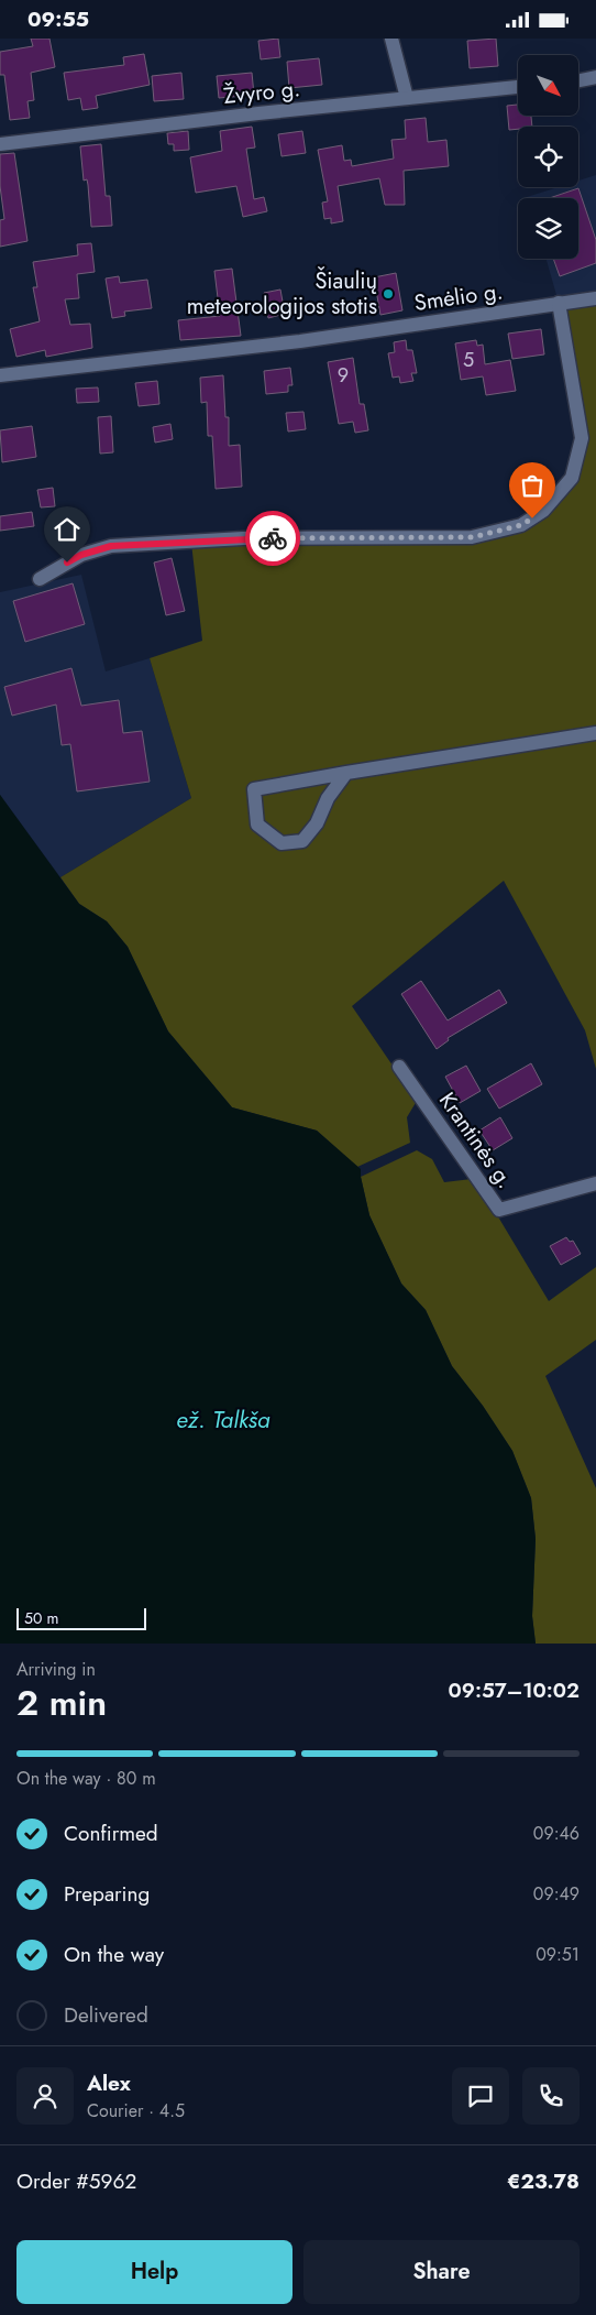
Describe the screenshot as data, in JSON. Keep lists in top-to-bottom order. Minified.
{"streets":{"street":["Žvyro g.","Smėlio g.","Krantinės g."]},"water":["ež. Talkša"],"places":["Šiaulių meteorologijos stotis"],"house_numbers":["5","9"],"scale_bar":"50 m","north":"bottom right","page":{"status":"09:55","scale":"50 m","heading":["2 min","Arriving in","09:57–10:02"],"panel":["Alex","Courier · 4.5","Order #5962","€23.78"],"bar":"On the way · 80 m","list":[["Confirmed","09:46"],["Preparing","09:49"],["On the way","09:51"],"Delivered"],"buttons":["Help","Share"]}}
